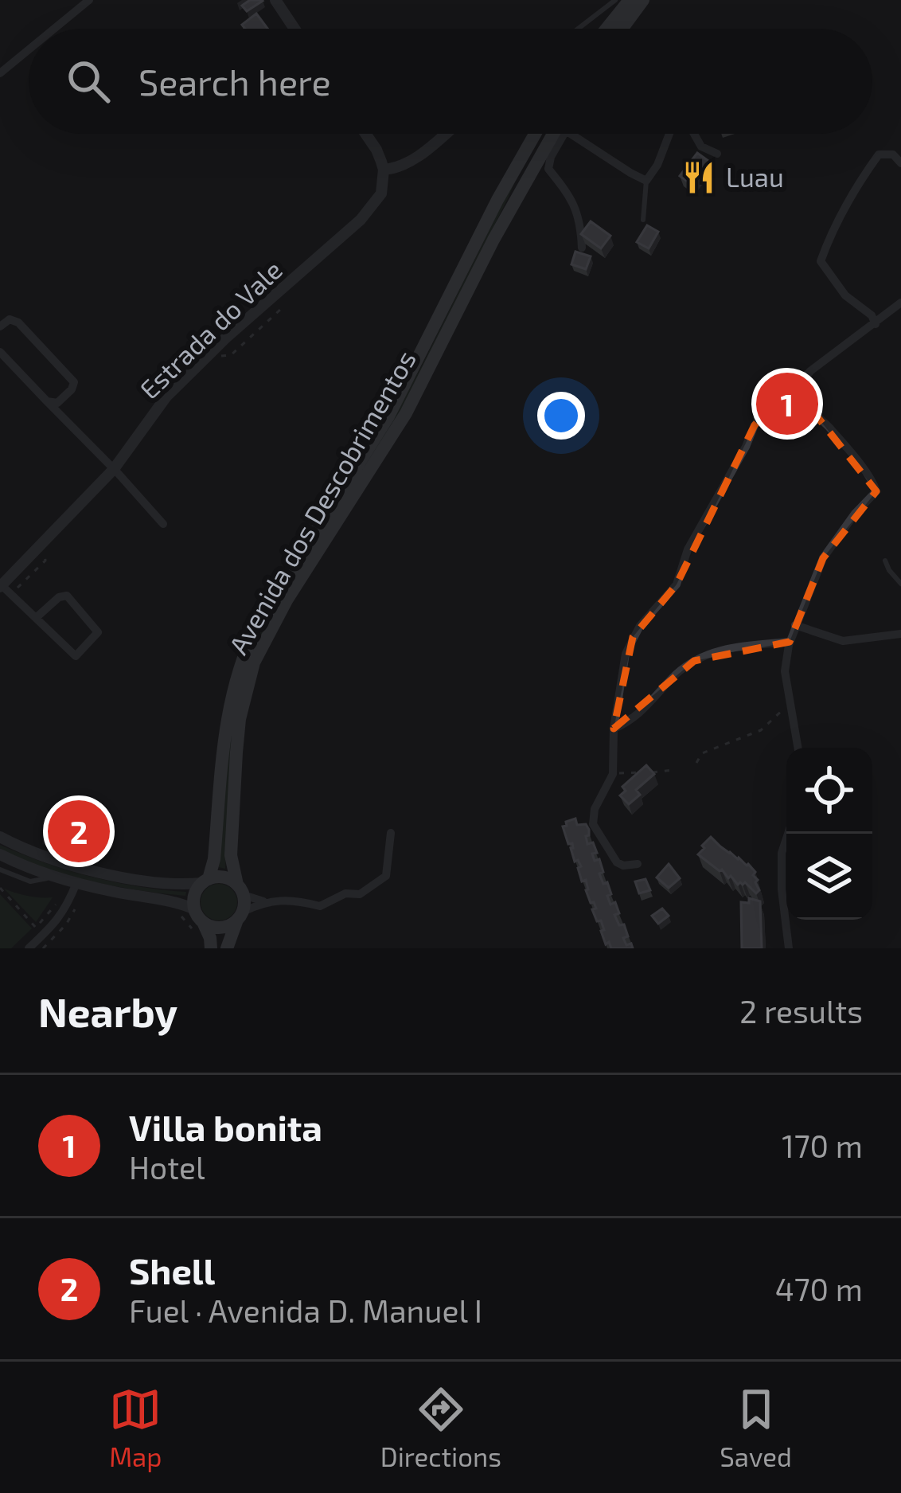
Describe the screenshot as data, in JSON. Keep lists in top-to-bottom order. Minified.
{"streets":{"main road":["Avenida dos Descobrimentos"],"street":["Estrada do Vale"]},"places":{"restaurant":["Luau"]},"page":{"search":"Search here","pins":["1","2"],"heading":["Nearby","2 results"],"list":[{"mark":"1","name":"Villa bonita","note":"Hotel","value":"170 m"},{"mark":"2","name":"Shell","note":"Fuel · Avenida D. Manuel I","value":"470 m"}],"nav":["Map","Directions","Saved"]}}
